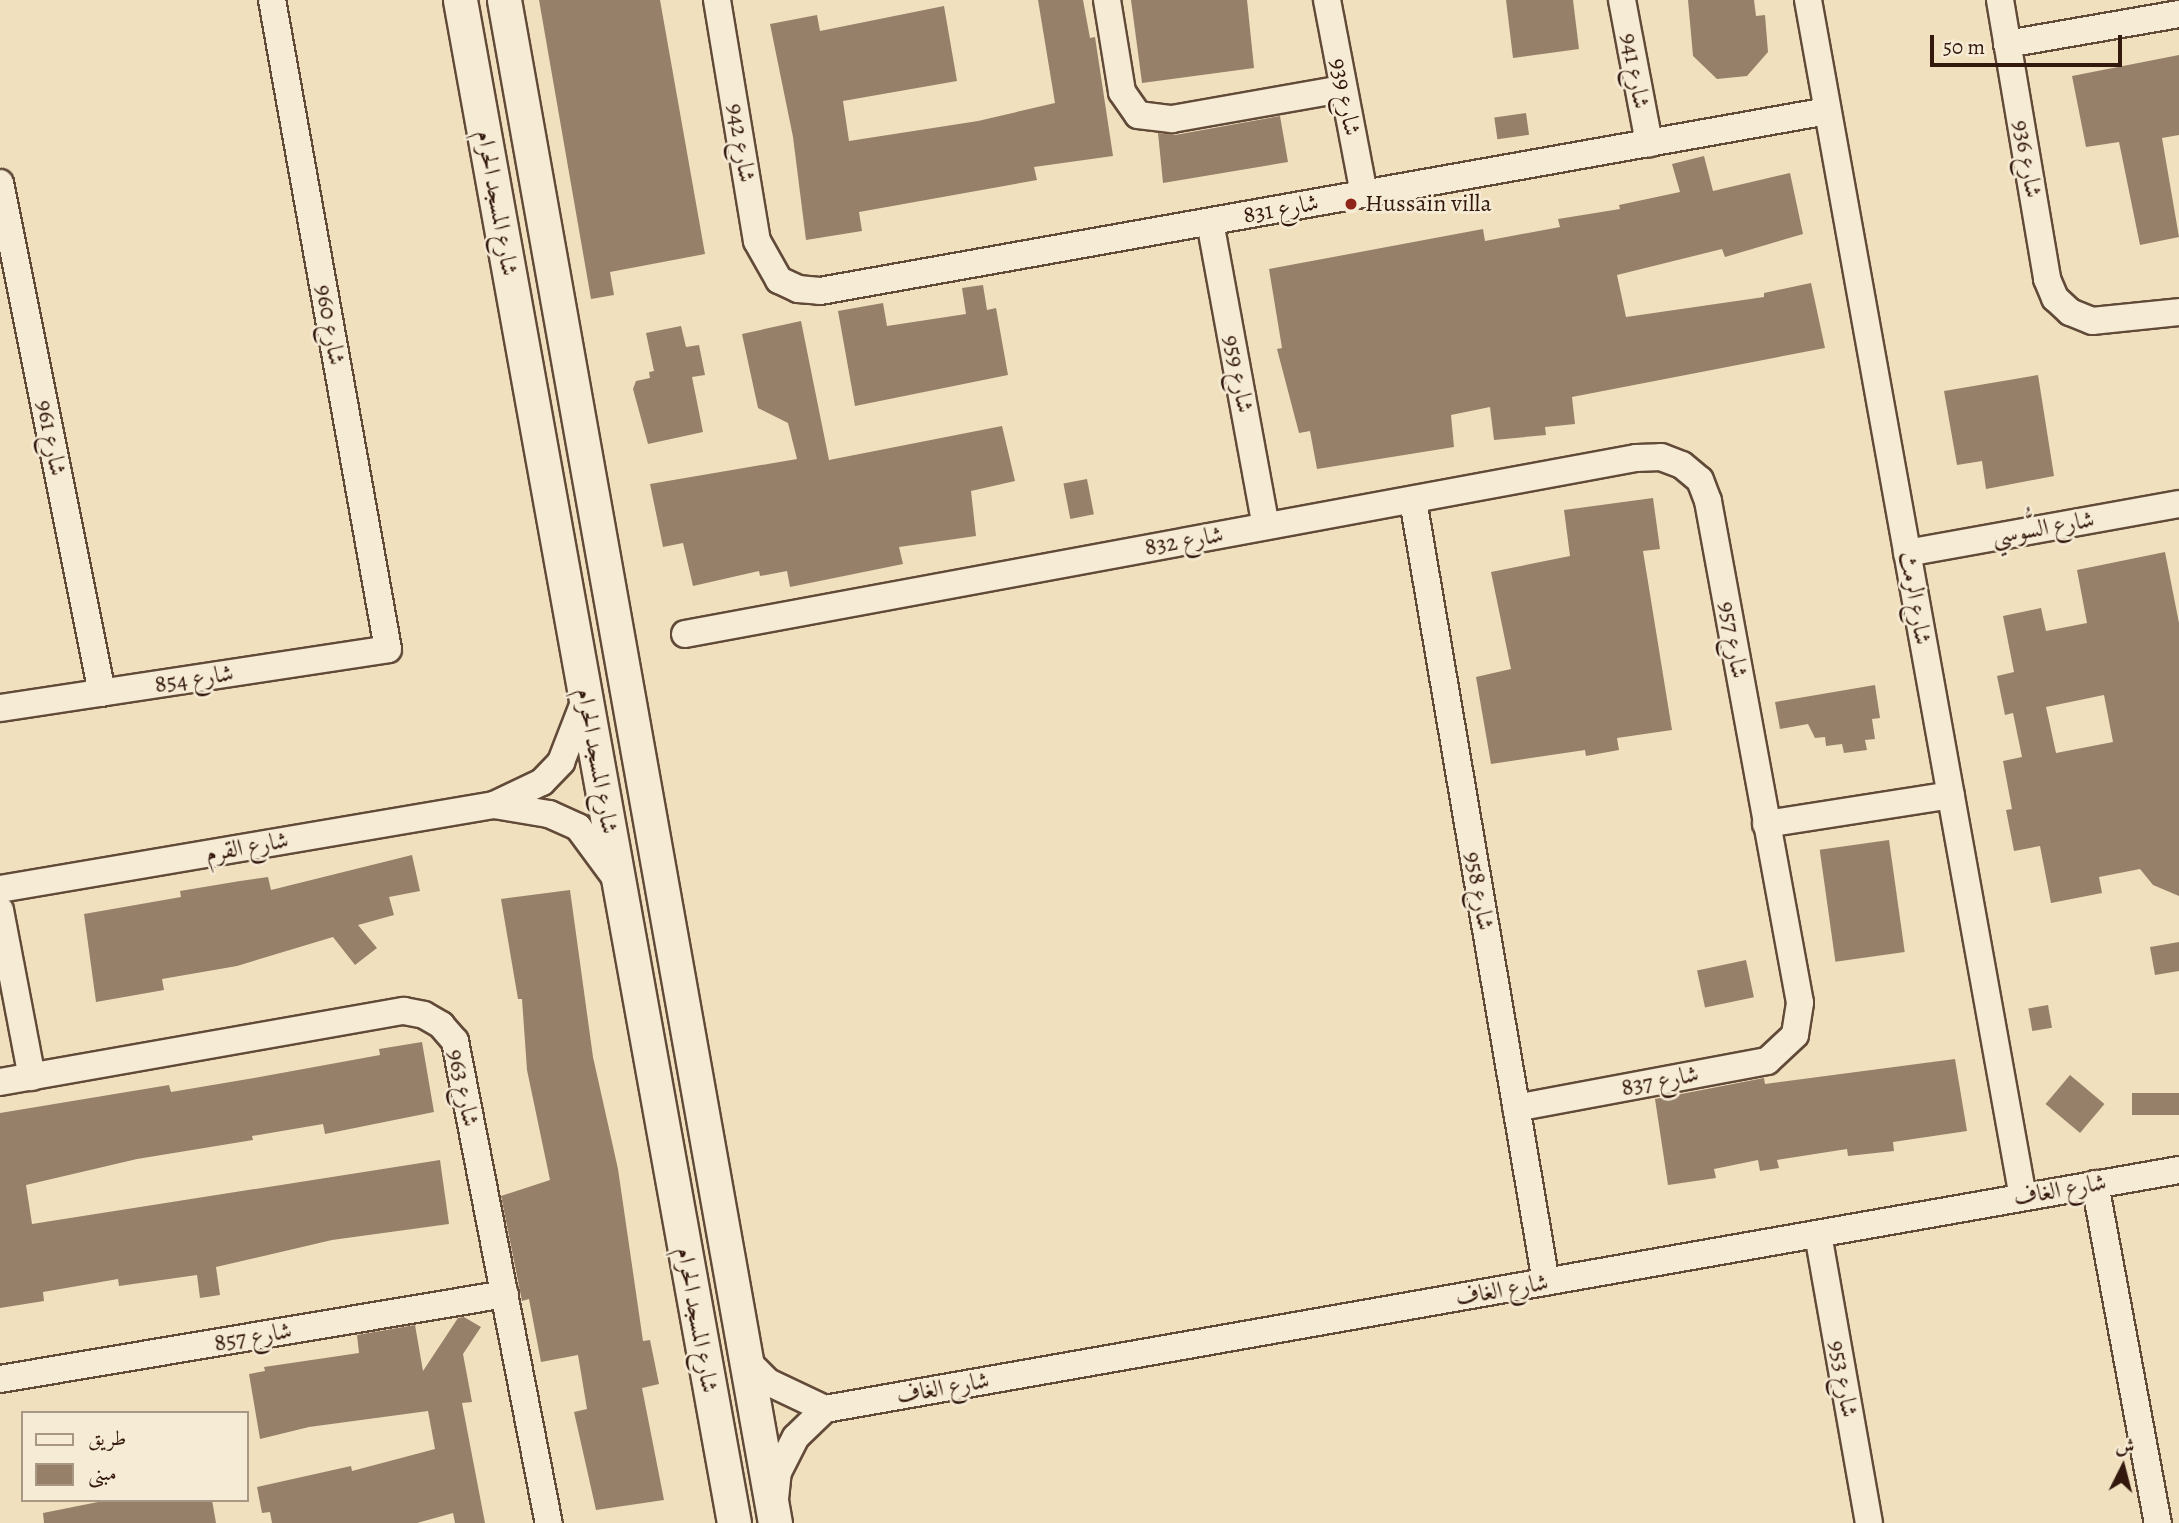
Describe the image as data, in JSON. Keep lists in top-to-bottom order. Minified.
{"streets":{"street":["شارع 941","شارع 939","شارع 942","شارع 936","شارع المسجد الحرام","شارع 831","شارع 960","شارع 959","شارع 961","شارع السُّوسي","شارع 832","شارع الرمث","شارع 957","شارع 854","شارع القرم","شارع 958","شارع 837","شارع 963","شارع الغاف","شارع 857","شارع 953"]},"crossings":[["شارع 941","شارع 831"],["شارع 939","شارع 831"],["شارع 942","شارع 831"],["شارع المسجد الحرام","شارع القرم"],["شارع 831","شارع 959"],["شارع 831","شارع الرمث"],["شارع 960","شارع 854"],["شارع 959","شارع 832"],["شارع 961","شارع 854"],["شارع السُّوسي","شارع الرمث"],["شارع 832","شارع 957"],["شارع 832","شارع 958"],["شارع الرمث","شارع الغاف"],["شارع 957","شارع 837"],["شارع 958","شارع 837"],["شارع 958","شارع الغاف"],["شارع 963","شارع 857"],["شارع الغاف","شارع 953"]],"places":["Hussain villa"],"legend":["طريق","مبنى"],"scale_bar":"50 m","north":"top"}
